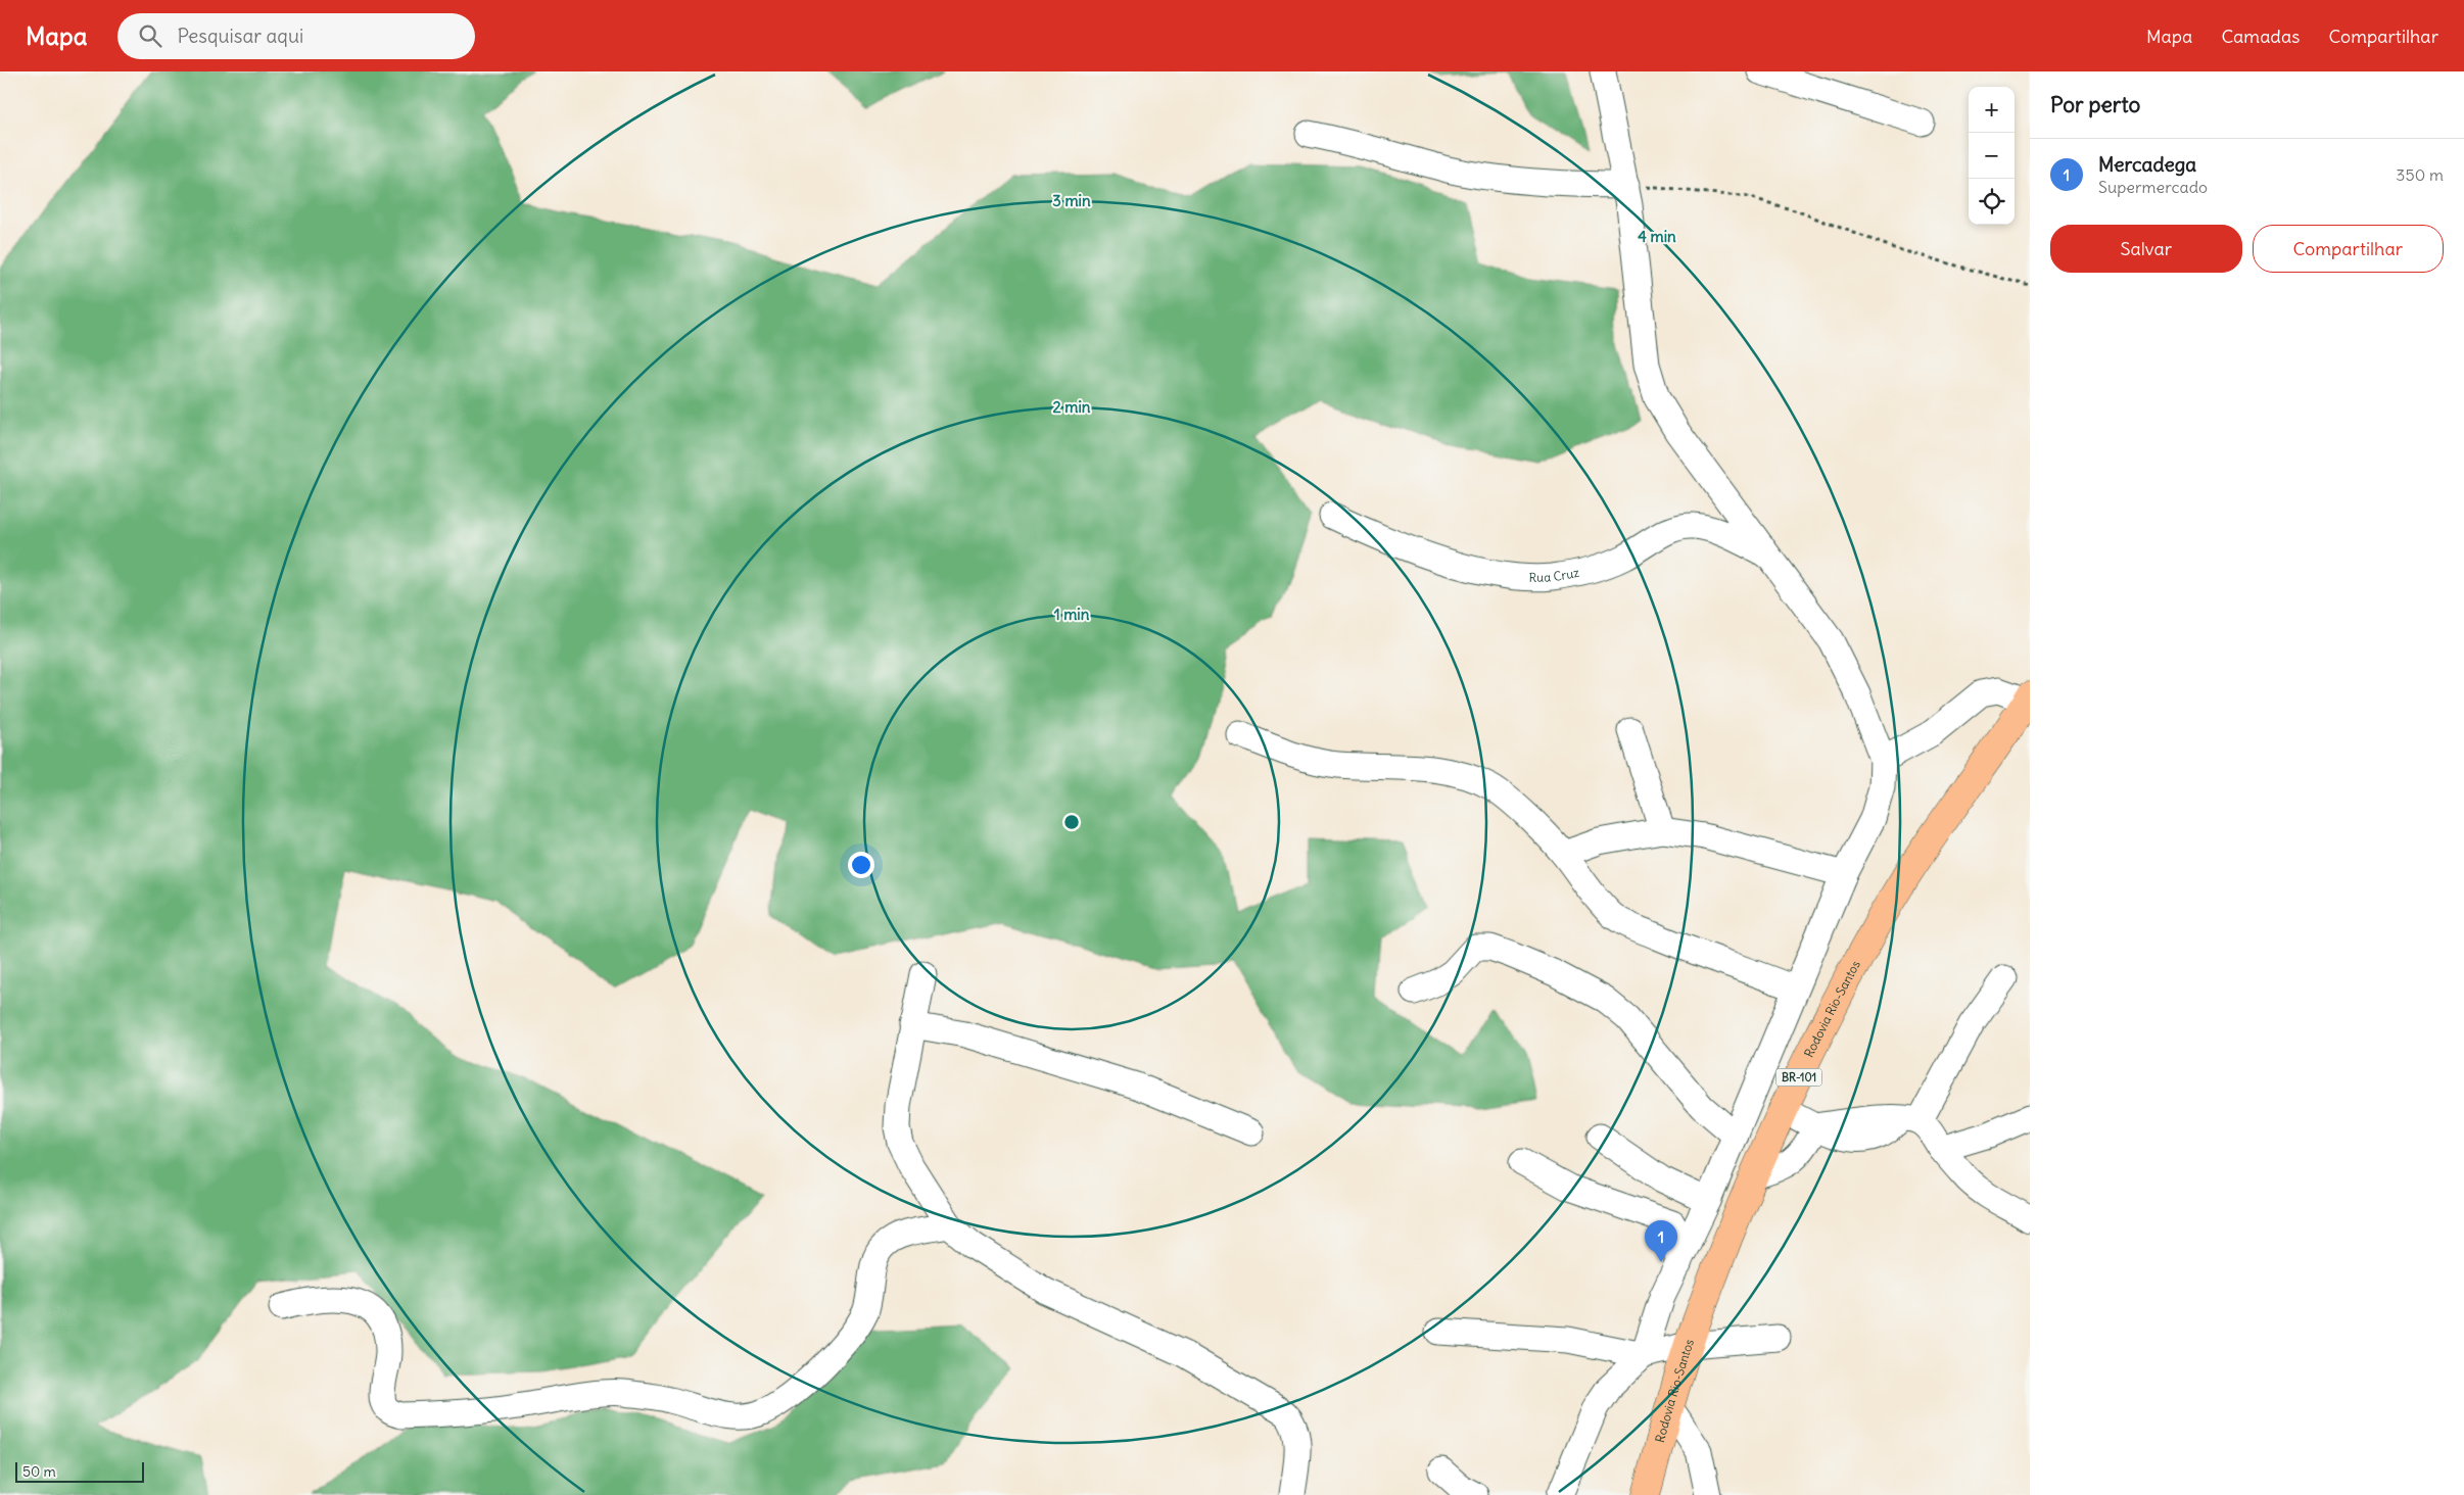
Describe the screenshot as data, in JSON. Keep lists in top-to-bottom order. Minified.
{"streets":{"highway":["Rodovia Rio-Santos","BR-101"],"street":["Rua Cruz"]},"scale_bar":"50 m","page":{"header":"Mapa","search":"Pesquisar aqui","nav":["Mapa","Camadas","Compartilhar"],"heading":"Por perto","map_buttons":["+","−"],"list":[{"mark":"1","name":"Mercadega","note":"Supermercado","value":"350 m"}],"buttons":["Salvar","Compartilhar"],"pins":"1","scale":"50 m"},"rings":["3 min","4 min","2 min","1 min"]}
